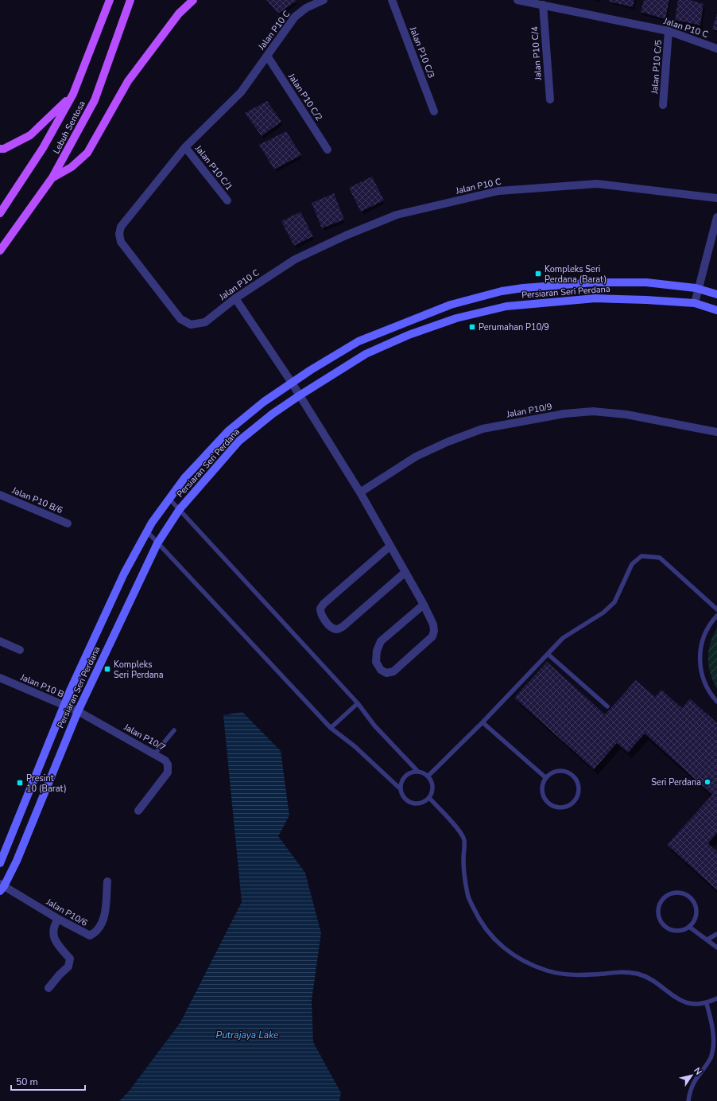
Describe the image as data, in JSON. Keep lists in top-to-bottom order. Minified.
{"streets":{"main road":["Lebuh Sentosa"],"street":["Jalan P10 C","Jalan P10 C/3","Jalan P10 C/4","Jalan P10 C/5","Jalan P10 C/2","Jalan P10 C/1","Persiaran Seri Perdana","Jalan P10/9","Jalan P10 B/6","Jalan P10 B","Jalan P10/7","Jalan P10/6"]},"crossings":[["Jalan P10 C","Jalan P10 C/4"],["Jalan P10 C","Jalan P10 C/5"],["Jalan P10 C","Jalan P10 C/2"],["Jalan P10 C","Jalan P10 C/1"],["Persiaran Seri Perdana","Jalan P10 B"],["Persiaran Seri Perdana","Jalan P10/7"],["Persiaran Seri Perdana","Jalan P10/6"],["Jalan P10 B","Jalan P10/7"]],"water":["Putrajaya Lake"],"places":{"transit":["Kompleks Seri Perdana (Barat)","Perumahan P10/9","Kompleks Seri Perdana","Presint 10 (Barat)"],"other":["Seri Perdana"]},"scale_bar":"50 m","north":"top right"}
